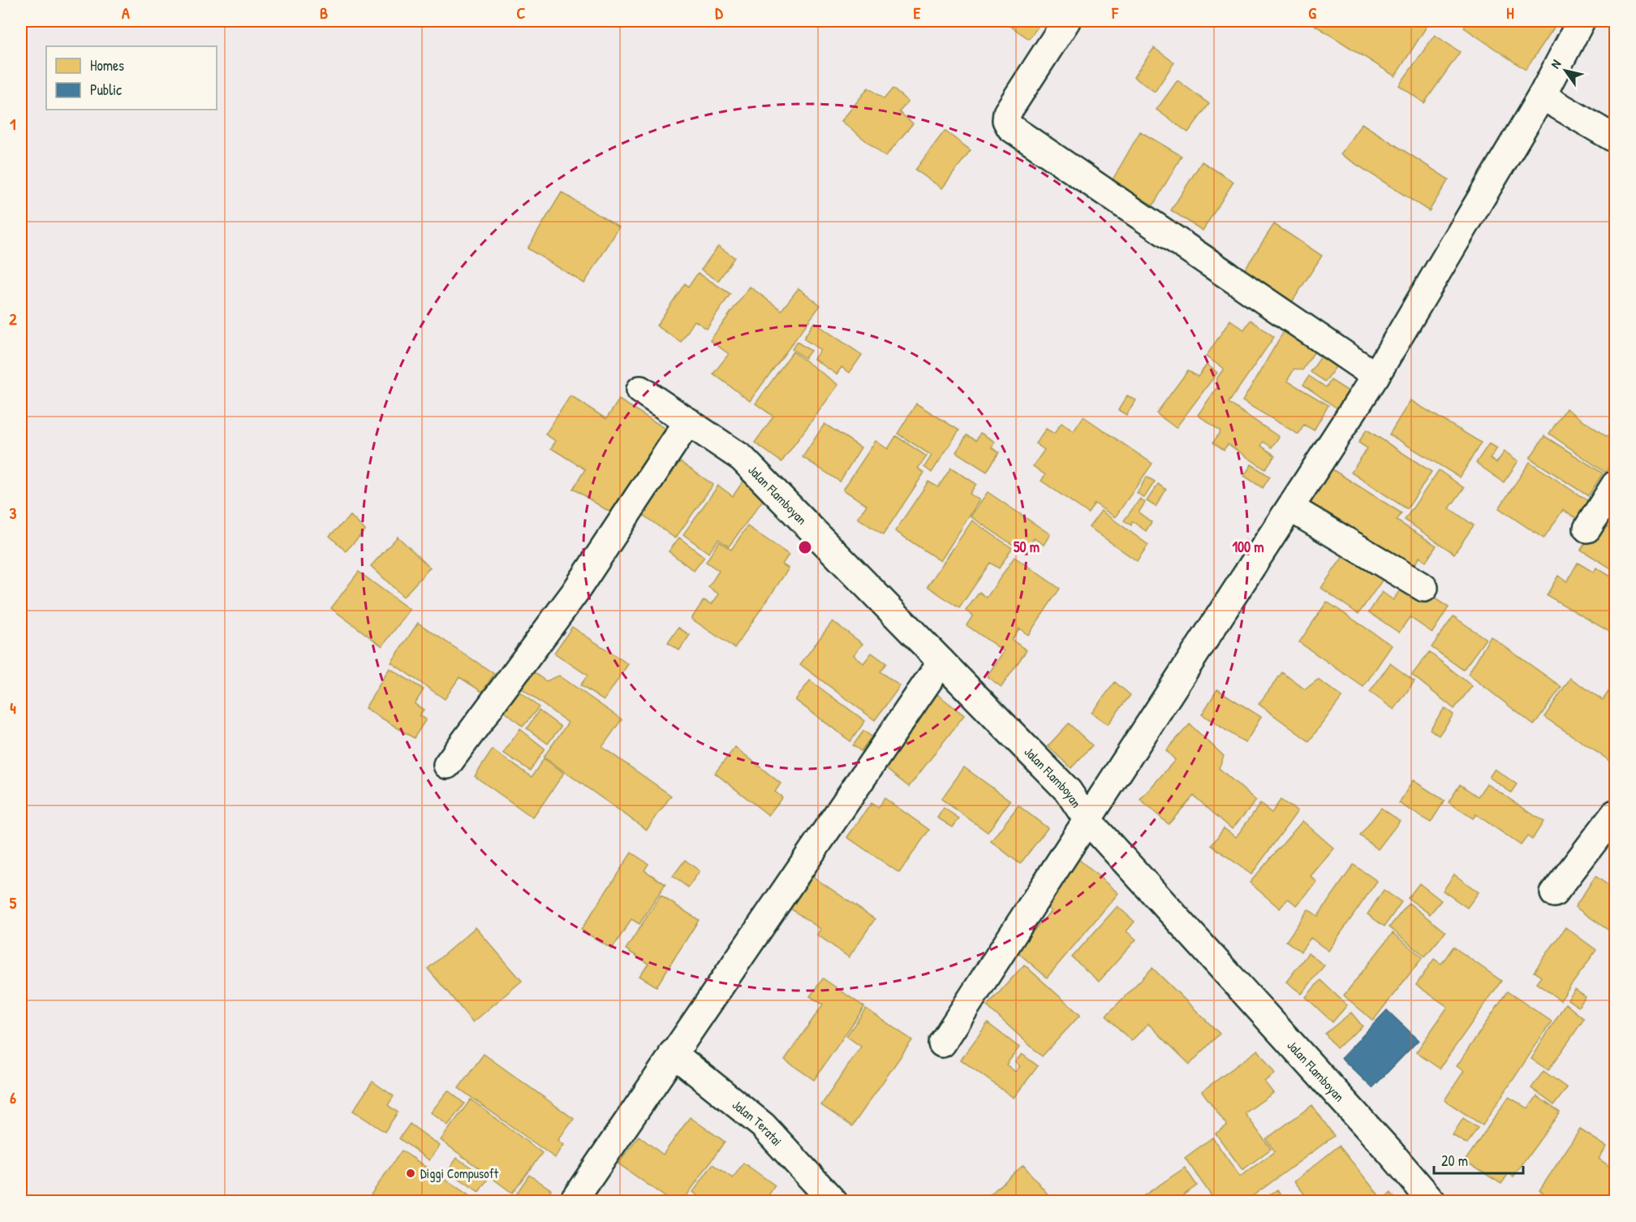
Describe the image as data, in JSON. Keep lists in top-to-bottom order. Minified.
{"streets":{"street":["Jalan Flamboyan","Jalan Teratai"]},"places":["Diggi Compusoft"],"legend":["Homes","Public"],"scale_bar":"20 m","north":"top left","grid":{"columns":["A","B","C","D","E","F","G","H"],"rows":["1","2","3","4","5","6"]},"rings":["50 m","100 m"]}
